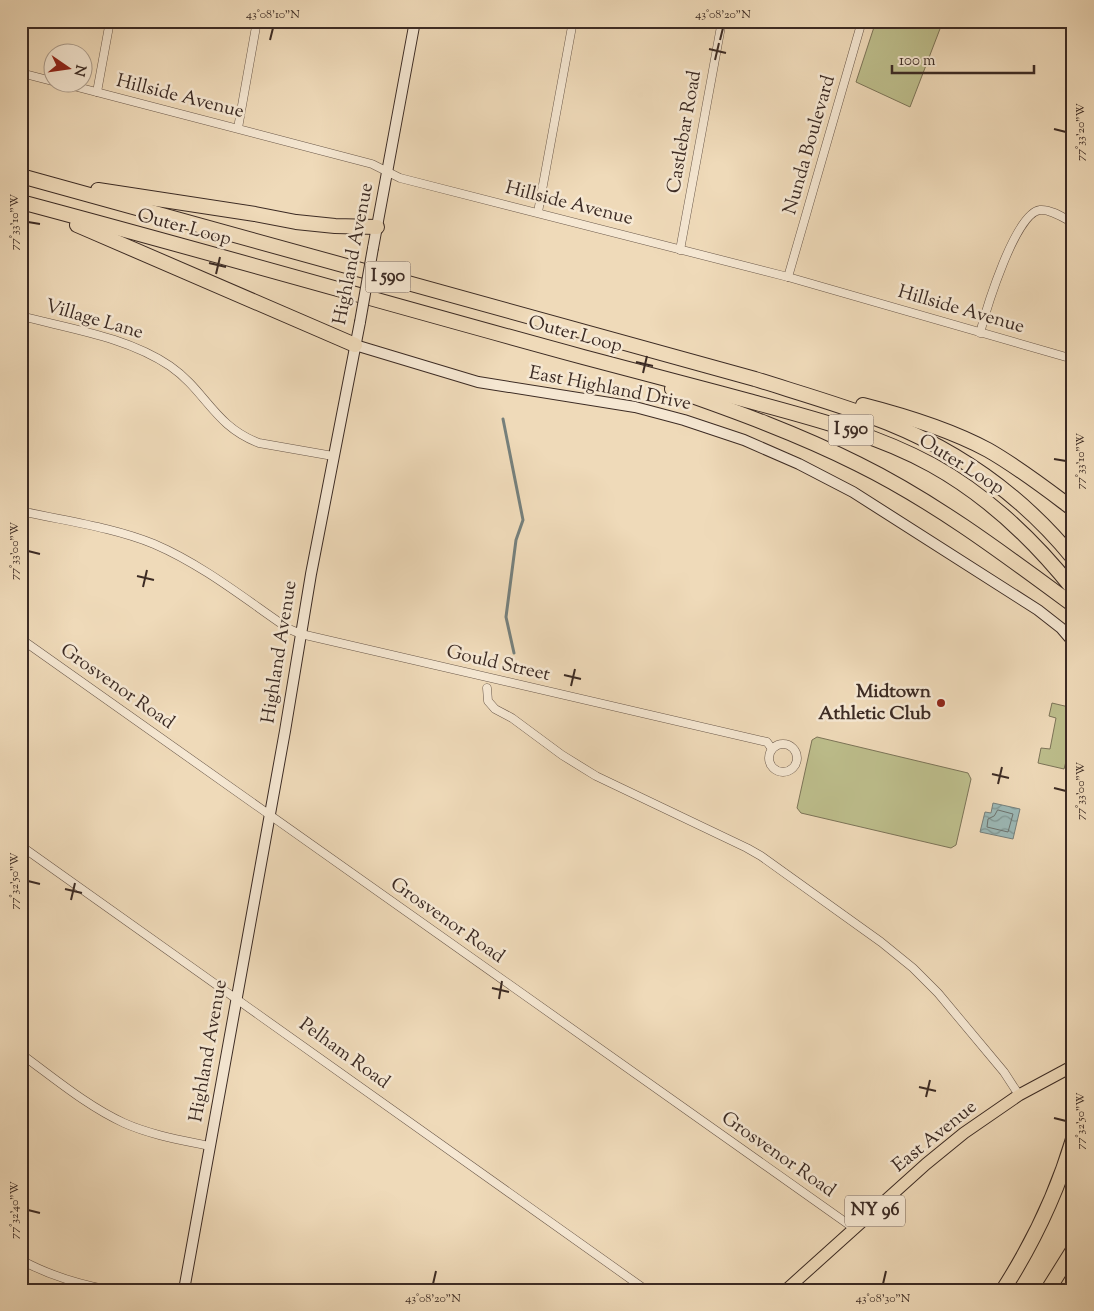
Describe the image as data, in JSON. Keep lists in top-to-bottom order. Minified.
{"streets":{"highway":["Outer Loop","I 590"],"main road":["East Avenue","NY 96"],"street":["Hillside Avenue","Castlebar Road","Nunda Boulevard","Highland Avenue","Village Lane","East Highland Drive","Gould Street","Grosvenor Road","Pelham Road"]},"crossings":[["Hillside Avenue","Castlebar Road"],["Hillside Avenue","Nunda Boulevard"],["Hillside Avenue","Highland Avenue"],["Highland Avenue","Village Lane"],["Highland Avenue","East Highland Drive"],["Highland Avenue","Gould Street"],["Highland Avenue","Grosvenor Road"],["Highland Avenue","Pelham Road"],["Grosvenor Road","East Avenue"]],"places":["Midtown Athletic Club"],"scale_bar":"100 m","north":"right","coordinates":["43°08'10\"N","43°08'20\"N","77°33'20\"W","77°33'10\"W","77°33'00\"W","77°32'50\"W","77°32'40\"W","43°08'30\"N"]}
